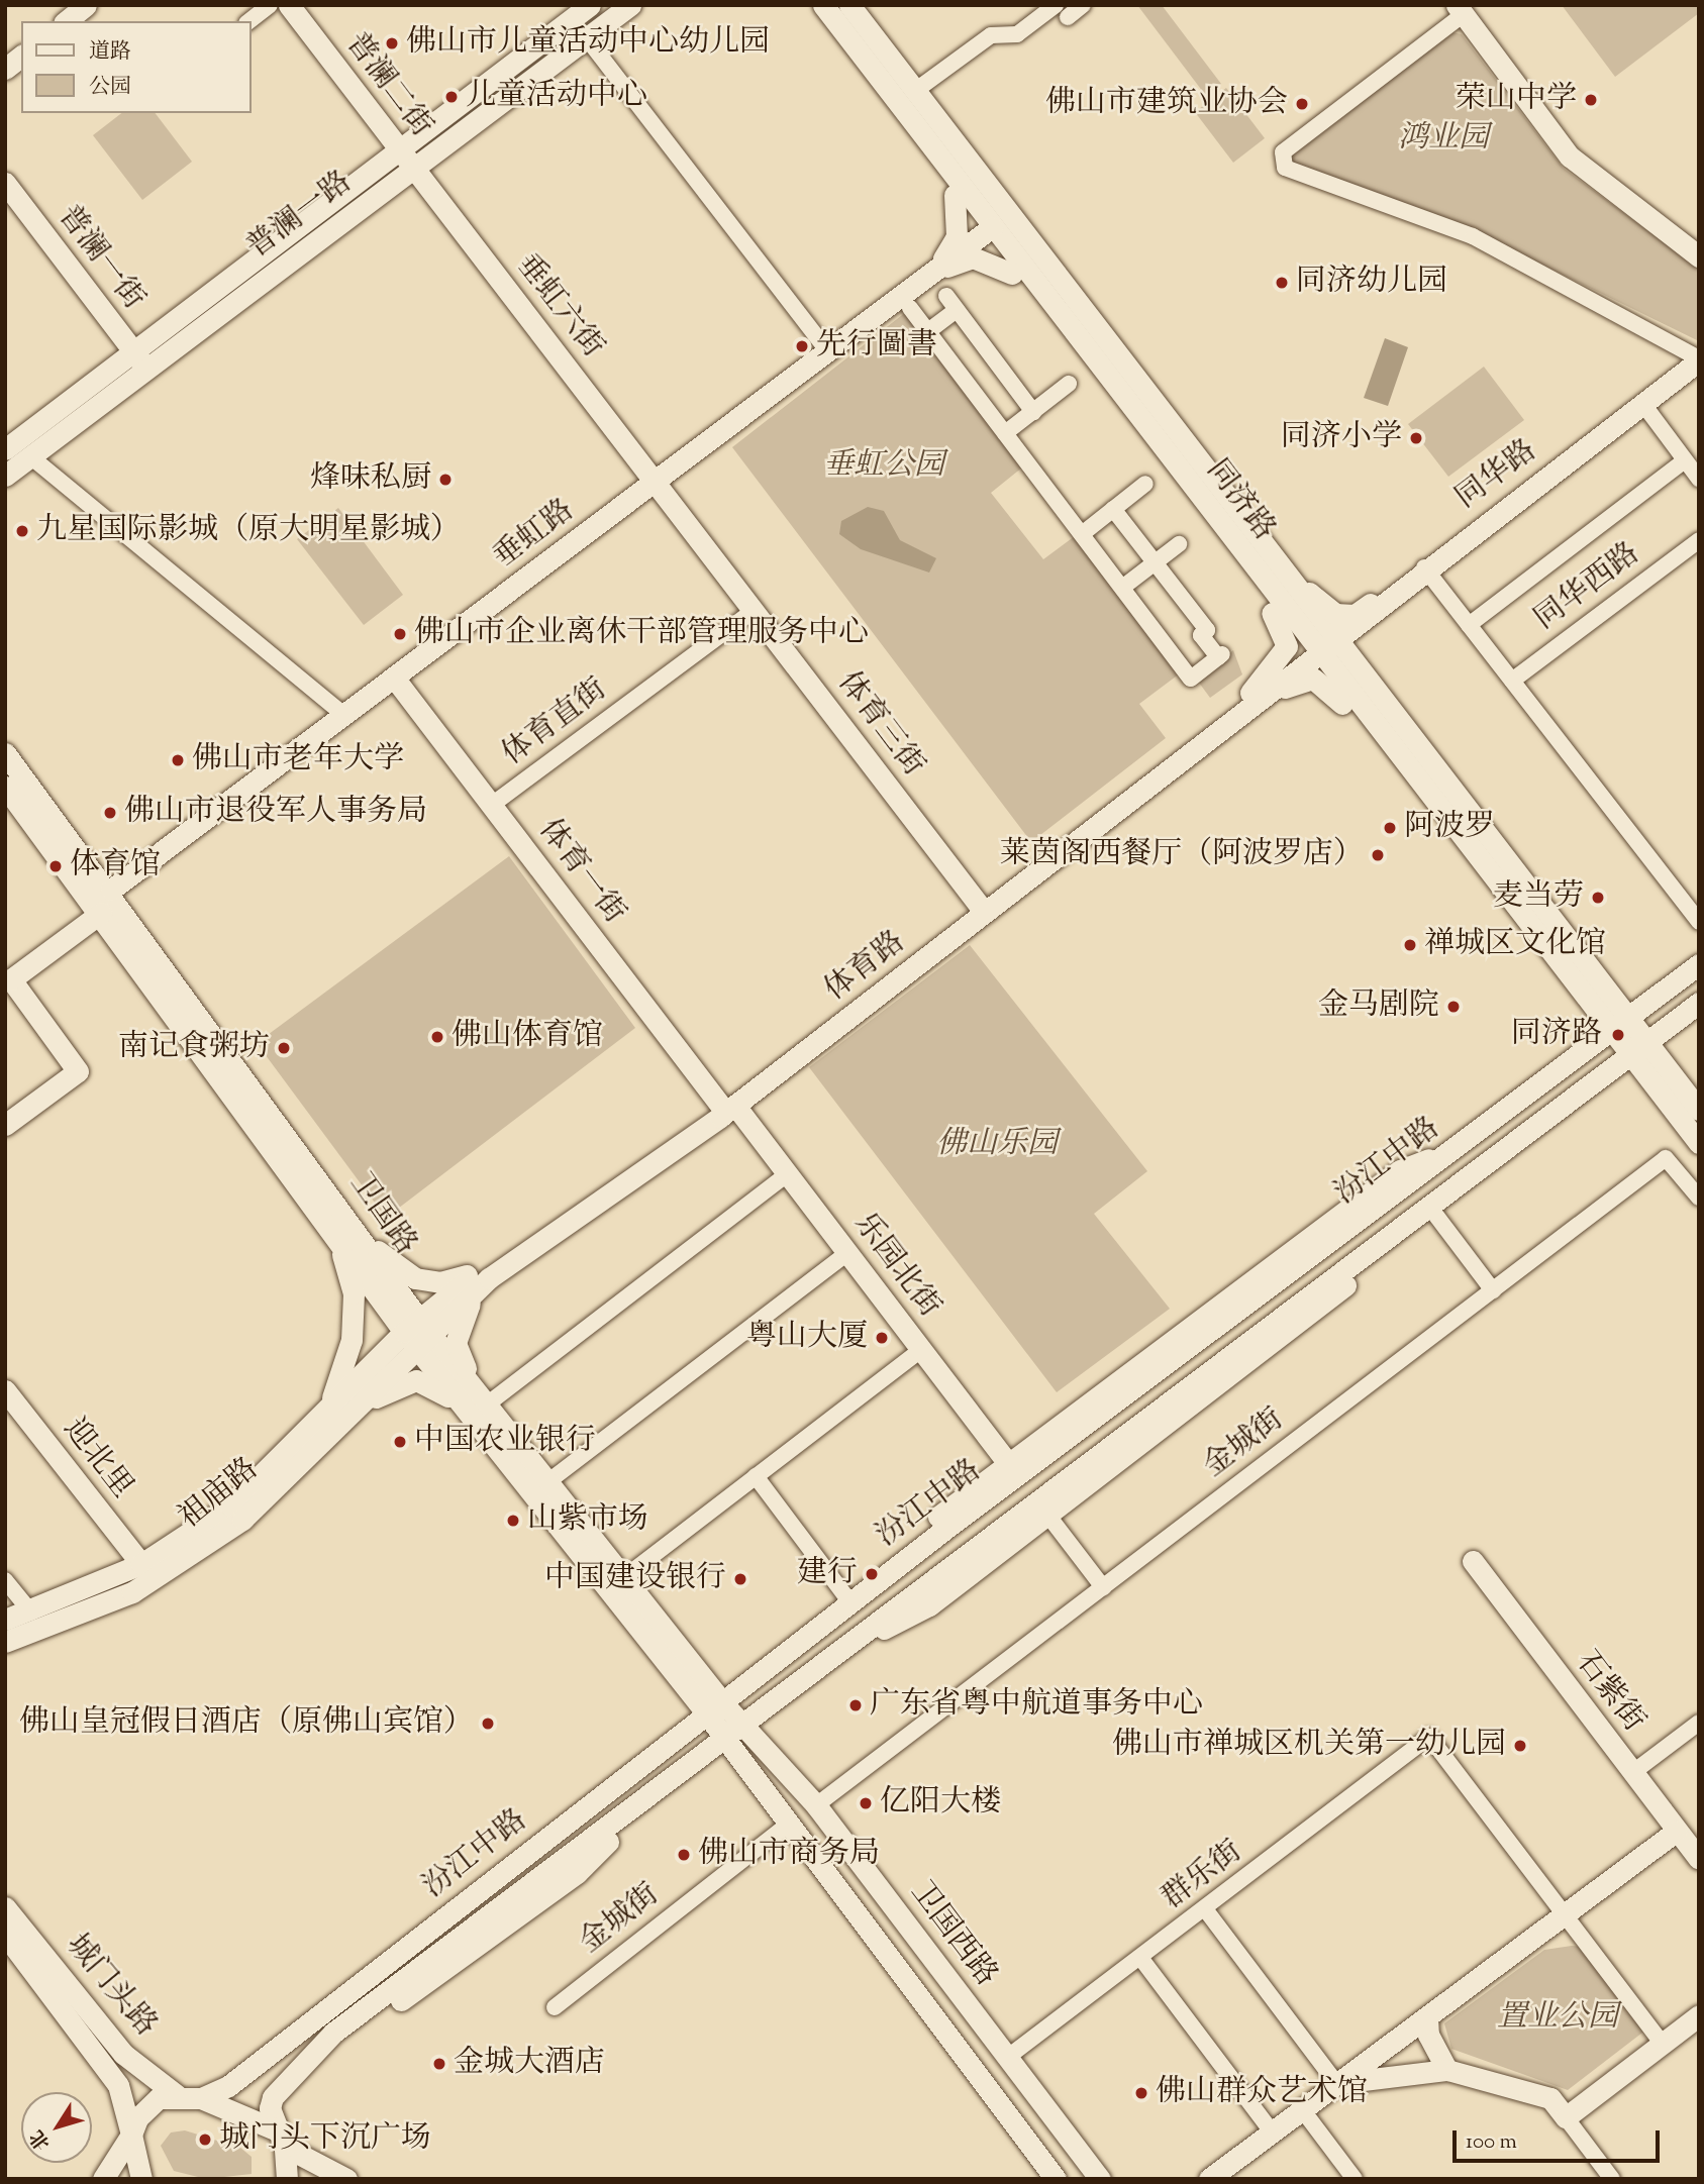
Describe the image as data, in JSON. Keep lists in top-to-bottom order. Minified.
{"streets":{"main road":["普澜二街","普澜一路","普澜一街","垂虹六街","同华路","同济路","垂虹路","体育三街","体育一街","体育路","汾江中路","卫国路","乐园北街","迎北里","祖庙路","石紫街","卫国西路","城门头路"],"street":["同华西路","体育直街","金城街","群乐街"]},"crossings":[["普澜二街","普澜一路"],["普澜二街","垂虹六街"],["普澜一路","普澜一街"],["普澜一路","垂虹六街"],["垂虹六街","垂虹路"],["垂虹六街","体育三街"],["同华路","同济路"],["同华路","体育路"],["同济路","垂虹路"],["同济路","体育路"],["同济路","汾江中路"],["垂虹路","体育三街"],["垂虹路","体育一街"],["垂虹路","卫国路"],["体育直街","体育三街"],["体育直街","体育一街"],["体育三街","体育路"],["体育一街","体育路"],["体育一街","乐园北街"],["体育路","乐园北街"],["体育路","祖庙路"],["汾江中路","卫国西路"],["金城街","卫国西路"],["迎北里","祖庙路"],["群乐街","卫国西路"]],"parks":["鸿业园","垂虹公园","佛山乐园","置业公园"],"places":["佛山市儿童活动中心幼儿园","儿童活动中心","荣山中学","佛山市建筑业协会","同济幼儿园","先行圖書","同济小学","烽味私厨","九星国际影城（原大明星影城）","佛山市企业离休干部管理服务中心","佛山市老年大学","佛山市退役军人事务局","阿波罗","莱茵阁西餐厅（阿波罗店）","体育馆","麦当劳","禅城区文化馆","金马剧院","同济路","佛山体育馆","南记食粥坊","粤山大厦","中国农业银行","山紫市场","建行","中国建设银行","广东省粤中航道事务中心","佛山皇冠假日酒店（原佛山宾馆）","佛山市禅城区机关第一幼儿园","亿阳大楼","佛山市商务局","金城大酒店","佛山群众艺术馆","城门头下沉广场"],"legend":["道路","公园"],"scale_bar":"100 m","north":"bottom left"}
